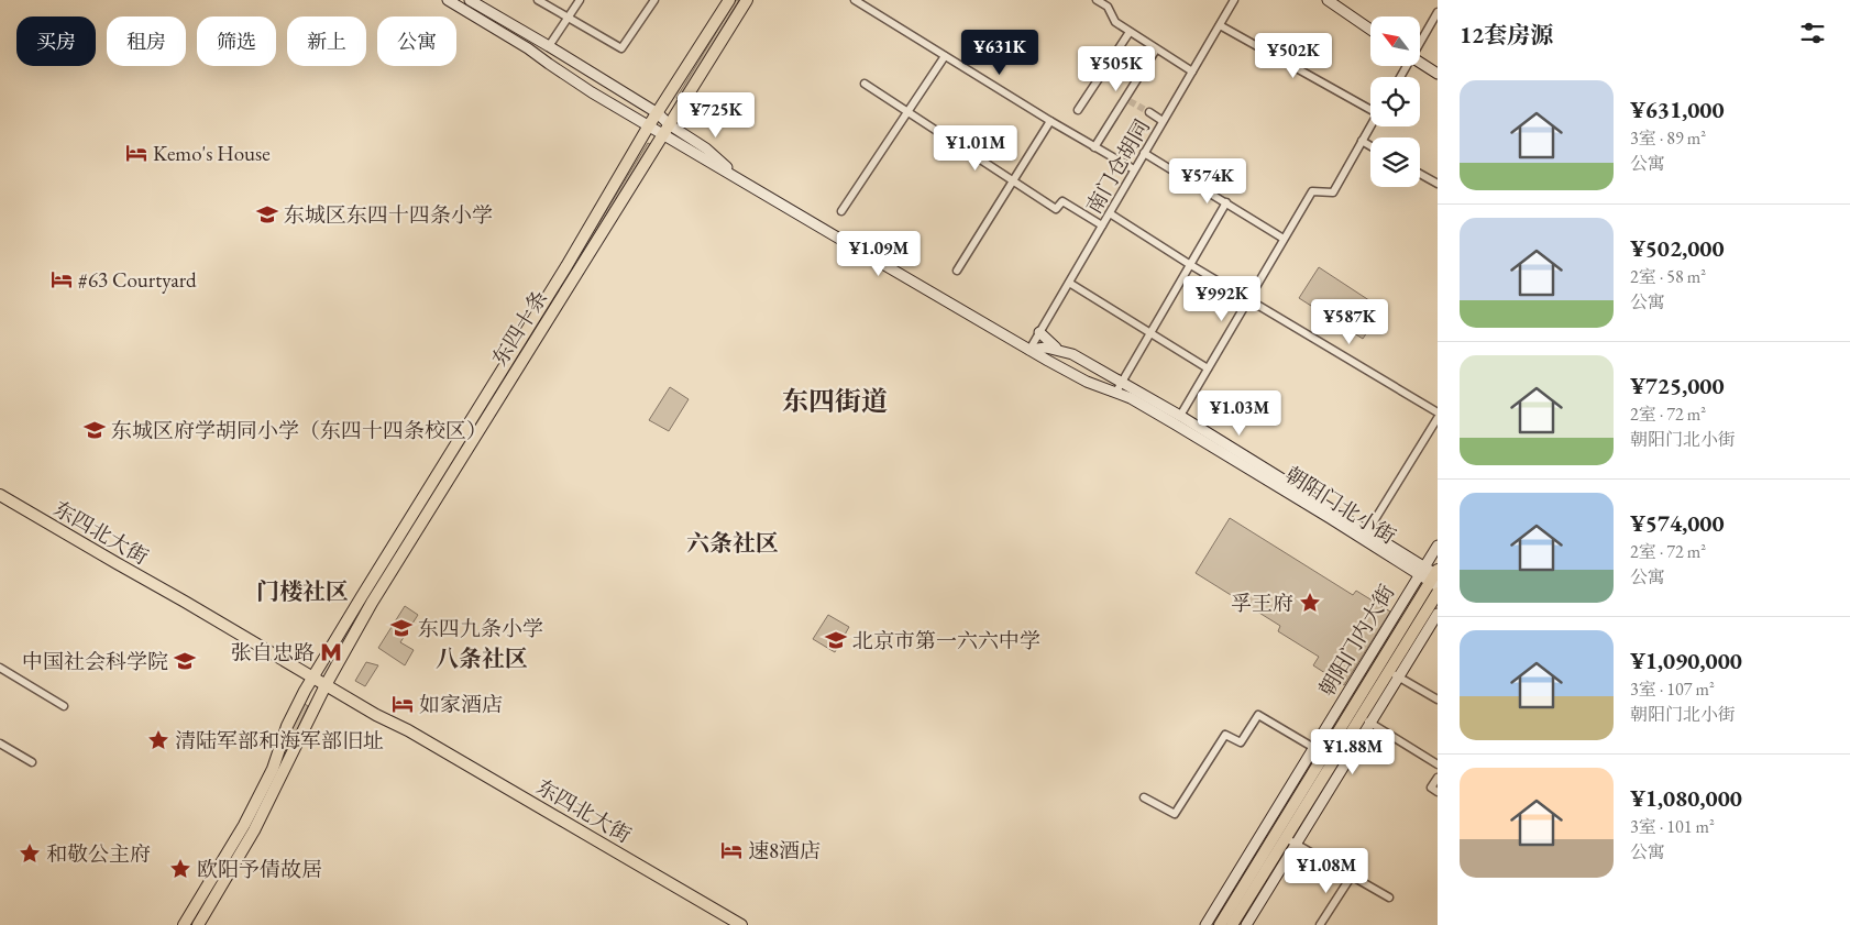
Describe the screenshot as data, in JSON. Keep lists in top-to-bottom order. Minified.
{"streets":{"main road":["东四十条","朝阳门北小街","东四北大街","朝阳门内大街"],"street":["南门仓胡同"]},"crossings":[["南门仓胡同","朝阳门北小街"],["东四十条","朝阳门北小街"],["东四十条","东四北大街"],["朝阳门北小街","朝阳门内大街"]],"districts":["东四街道","六条社区","门楼社区","八条社区"],"places":{"hotel":["Kemo's House","#63 Courtyard","如家酒店","速8酒店"],"school or university":["东城区东四十四条小学","东城区府学胡同小学（东四十四条校区）","东四九条小学","北京市第一六六中学","中国社会科学院"],"place":["孚王府","清陆军部和海军部旧址","和敬公主府","欧阳予倩故居"],"metro station":["张自忠路"]},"north":"top left","page":{"heading":"12套房源","chip":["买房","租房","筛选","新上","公寓"],"price":["¥631K","¥502K","¥505K","¥725K","¥1.01M","¥574K","¥1.09M","¥992K","¥587K","¥1.03M","¥1.88M","¥1.08M"],"list":[{"name":"¥631,000","note":"3室 · 89 m² · 公寓"},{"name":"¥502,000","note":"2室 · 58 m² · 公寓"},{"name":"¥725,000","note":"2室 · 72 m² · 朝阳门北小街"},{"name":"¥574,000","note":"2室 · 72 m² · 公寓"},{"name":"¥1,090,000","note":"3室 · 107 m² · 朝阳门北小街"},{"name":"¥1,080,000","note":"3室 · 101 m² · 公寓"}]}}
